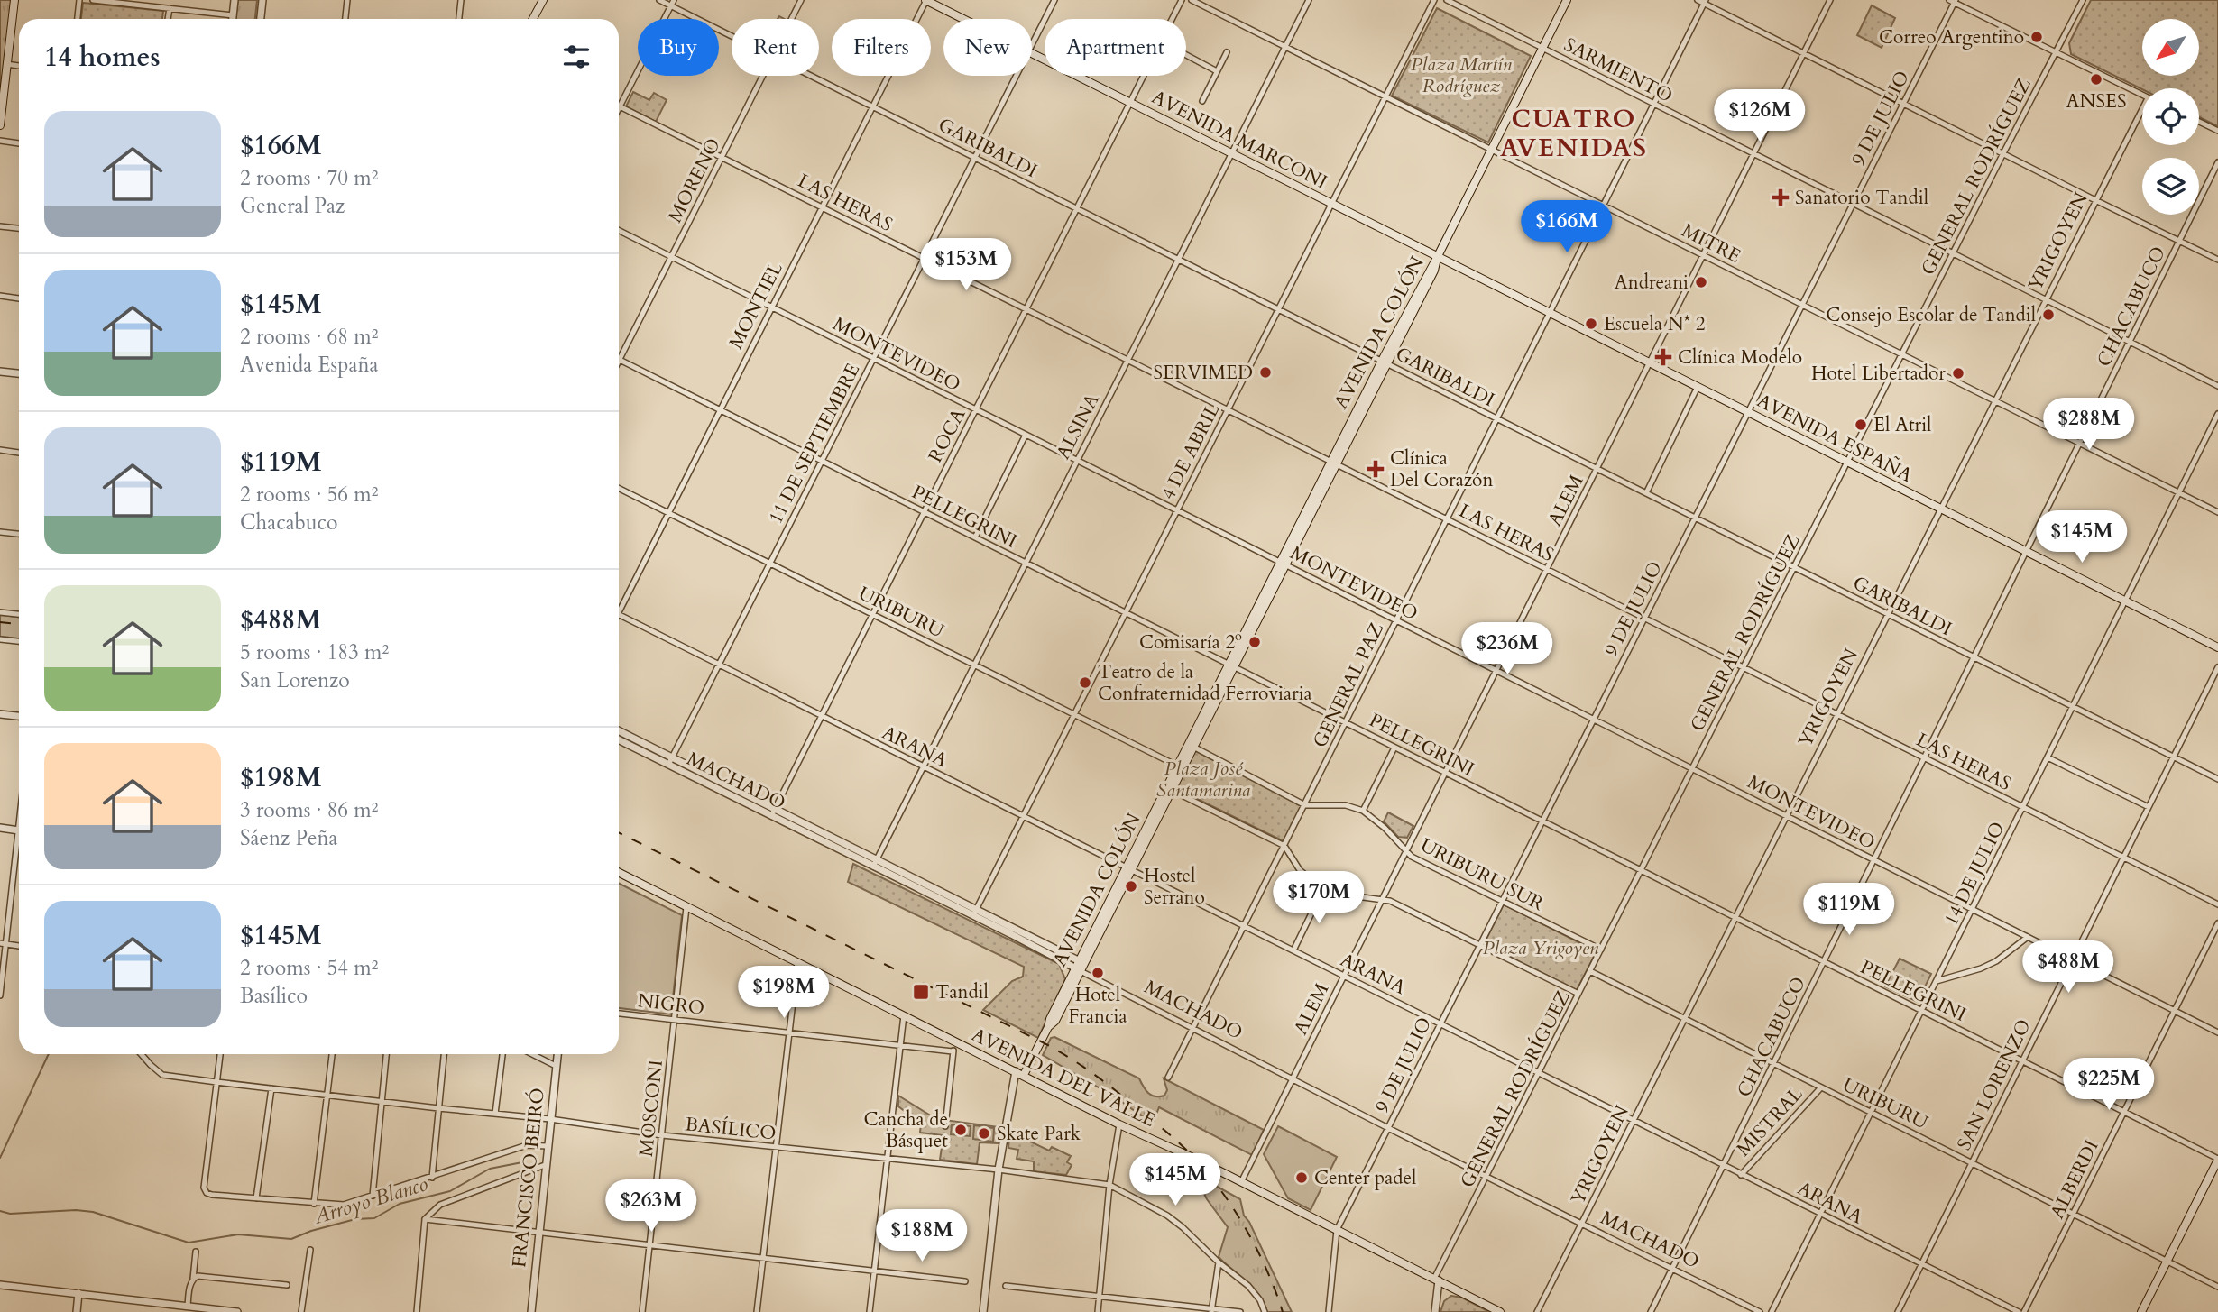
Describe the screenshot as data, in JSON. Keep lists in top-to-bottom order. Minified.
{"streets":{"main road":["AVENIDA MARCONI","AVENIDA COLÓN","AVENIDA ESPAÑA","AVENIDA DEL VALLE"],"street":["SARMIENTO","9 DE JULIO","GARIBALDI","GENERAL RODRÍGUEZ","MORENO","LAS HERAS","YRIGOYEN","MITRE","MONTIEL","CHACABUCO","MONTEVIDEO","ALSINA","ROCA","11 DE SEPTIEMBRE","4 DE ABRIL","ALEM","PELLEGRINI","URIBURU","GENERAL PAZ","ARANA","MACHADO","14 DE JULIO","URIBURU SUR","NIGRO","SAN LORENZO","MOSCONI","MISTRAL","BASÍLICO","FRANCISCO BEIRÓ","ALBERDI"]},"crossings":[["SARMIENTO","9 DE JULIO"],["SARMIENTO","GENERAL RODRÍGUEZ"],["SARMIENTO","YRIGOYEN"],["SARMIENTO","CHACABUCO"],["SARMIENTO","AVENIDA COLÓN"],["SARMIENTO","ALEM"],["SARMIENTO","GENERAL PAZ"],["9 DE JULIO","GARIBALDI"],["9 DE JULIO","LAS HERAS"],["9 DE JULIO","MITRE"],["9 DE JULIO","MONTEVIDEO"],["9 DE JULIO","AVENIDA ESPAÑA"],["9 DE JULIO","PELLEGRINI"],["9 DE JULIO","ARANA"],["9 DE JULIO","MACHADO"],["9 DE JULIO","URIBURU SUR"],["9 DE JULIO","AVENIDA DEL VALLE"],["AVENIDA MARCONI","MONTIEL"],["AVENIDA MARCONI","AVENIDA COLÓN"],["AVENIDA MARCONI","ALSINA"],["AVENIDA MARCONI","ROCA"],["AVENIDA MARCONI","AVENIDA ESPAÑA"],["AVENIDA MARCONI","4 DE ABRIL"],["GARIBALDI","GENERAL RODRÍGUEZ"],["GARIBALDI","YRIGOYEN"],["GARIBALDI","MONTIEL"],["GARIBALDI","CHACABUCO"],["GARIBALDI","AVENIDA COLÓN"],["GARIBALDI","ALSINA"],["GARIBALDI","ROCA"],["GARIBALDI","11 DE SEPTIEMBRE"],["GARIBALDI","4 DE ABRIL"],["GARIBALDI","ALEM"],["GARIBALDI","GENERAL PAZ"],["GARIBALDI","14 DE JULIO"],["GARIBALDI","SAN LORENZO"],["GENERAL RODRÍGUEZ","LAS HERAS"],["GENERAL RODRÍGUEZ","MITRE"],["GENERAL RODRÍGUEZ","MONTEVIDEO"],["GENERAL RODRÍGUEZ","AVENIDA ESPAÑA"],["GENERAL RODRÍGUEZ","PELLEGRINI"],["GENERAL RODRÍGUEZ","URIBURU"],["GENERAL RODRÍGUEZ","ARANA"],["GENERAL RODRÍGUEZ","MACHADO"],["GENERAL RODRÍGUEZ","URIBURU SUR"],["GENERAL RODRÍGUEZ","AVENIDA DEL VALLE"],["MORENO","LAS HERAS"],["MORENO","MONTEVIDEO"],["MORENO","PELLEGRINI"],["LAS HERAS","YRIGOYEN"],["LAS HERAS","MONTIEL"],["LAS HERAS","CHACABUCO"],["LAS HERAS","AVENIDA COLÓN"],["LAS HERAS","ALSINA"],["LAS HERAS","ROCA"],["LAS HERAS","11 DE SEPTIEMBRE"],["LAS HERAS","4 DE ABRIL"],["LAS HERAS","ALEM"],["LAS HERAS","GENERAL PAZ"],["LAS HERAS","14 DE JULIO"],["LAS HERAS","SAN LORENZO"],["YRIGOYEN","MITRE"],["YRIGOYEN","MONTEVIDEO"],["YRIGOYEN","AVENIDA ESPAÑA"],["YRIGOYEN","PELLEGRINI"],["YRIGOYEN","URIBURU"],["YRIGOYEN","ARANA"],["YRIGOYEN","MACHADO"],["MITRE","CHACABUCO"],["MITRE","AVENIDA COLÓN"],["MITRE","ALSINA"],["MITRE","4 DE ABRIL"],["MITRE","ALEM"],["MITRE","GENERAL PAZ"],["MITRE","14 DE JULIO"],["MONTIEL","MONTEVIDEO"],["MONTIEL","PELLEGRINI"],["MONTIEL","URIBURU"],["CHACABUCO","MONTEVIDEO"],["CHACABUCO","AVENIDA ESPAÑA"],["CHACABUCO","PELLEGRINI"],["CHACABUCO","URIBURU"],["CHACABUCO","ARANA"],["CHACABUCO","MACHADO"],["AVENIDA COLÓN","MONTEVIDEO"],["AVENIDA COLÓN","AVENIDA ESPAÑA"],["AVENIDA COLÓN","PELLEGRINI"],["AVENIDA COLÓN","URIBURU"],["AVENIDA COLÓN","ARANA"],["AVENIDA COLÓN","MACHADO"],["AVENIDA COLÓN","AVENIDA DEL VALLE"],["MONTEVIDEO","ALSINA"],["MONTEVIDEO","ROCA"],["MONTEVIDEO","11 DE SEPTIEMBRE"],["MONTEVIDEO","4 DE ABRIL"],["MONTEVIDEO","ALEM"],["MONTEVIDEO","GENERAL PAZ"],["MONTEVIDEO","14 DE JULIO"],["MONTEVIDEO","SAN LORENZO"],["MONTEVIDEO","ALBERDI"],["ALSINA","PELLEGRINI"],["ALSINA","URIBURU"],["ALSINA","ARANA"],["ALSINA","MACHADO"],["ROCA","PELLEGRINI"],["ROCA","URIBURU"],["ROCA","ARANA"],["ROCA","MACHADO"],["AVENIDA ESPAÑA","ALEM"],["AVENIDA ESPAÑA","GENERAL PAZ"],["AVENIDA ESPAÑA","14 DE JULIO"],["11 DE SEPTIEMBRE","PELLEGRINI"],["11 DE SEPTIEMBRE","URIBURU"],["11 DE SEPTIEMBRE","ARANA"],["11 DE SEPTIEMBRE","MACHADO"],["4 DE ABRIL","PELLEGRINI"],["4 DE ABRIL","URIBURU"],["4 DE ABRIL","ARANA"],["4 DE ABRIL","MACHADO"],["ALEM","PELLEGRINI"],["ALEM","GENERAL PAZ"],["ALEM","ARANA"],["ALEM","MACHADO"],["ALEM","URIBURU SUR"],["ALEM","AVENIDA DEL VALLE"],["PELLEGRINI","GENERAL PAZ"],["PELLEGRINI","14 DE JULIO"],["PELLEGRINI","SAN LORENZO"],["PELLEGRINI","ALBERDI"],["URIBURU","14 DE JULIO"],["URIBURU","SAN LORENZO"],["URIBURU","MISTRAL"],["URIBURU","ALBERDI"],["GENERAL PAZ","ARANA"],["GENERAL PAZ","MACHADO"],["GENERAL PAZ","URIBURU SUR"],["ARANA","14 DE JULIO"],["ARANA","SAN LORENZO"],["ARANA","MISTRAL"],["NIGRO","MOSCONI"],["AVENIDA DEL VALLE","MOSCONI"],["MOSCONI","BASÍLICO"],["BASÍLICO","FRANCISCO BEIRÓ"]],"districts":["CUATRO AVENIDAS"],"water":["Arroyo Blanco"],"parks":["Plaza Martín Rodríguez","Plaza José Santamarina","Plaza Yrigoyen"],"places":{"other":["Correo Argentino","ANSES","Andreani","Consejo Escolar de Tandil","Escuela N* 2","SERVIMED","Hotel Libertador","El Atril","Comisaría 2º","Teatro de la Confraternidad Ferroviaria","Hostel Serrano","Hotel Francia","Cancha de Básquet","Skate Park","Center padel"],"health":["Sanatorio Tandil","Clínica Modelo","Clínica Del Corazón"],"transit":["Tandil"]},"north":"bottom left","page":{"chip":["Buy","Rent","Filters","New","Apartment"],"heading":"14 homes","price":["$126M","$166M","$153M","$288M","$145M","$236M","$170M","$119M","$488M","$198M","$225M","$145M","$263M","$188M"],"list":[{"name":"$166M","note":"2 rooms · 70 m² · General Paz"},{"name":"$145M","note":"2 rooms · 68 m² · Avenida España"},{"name":"$119M","note":"2 rooms · 56 m² · Chacabuco"},{"name":"$488M","note":"5 rooms · 183 m² · San Lorenzo"},{"name":"$198M","note":"3 rooms · 86 m² · Sáenz Peña"},{"name":"$145M","note":"2 rooms · 54 m² · Basílico"}]}}
